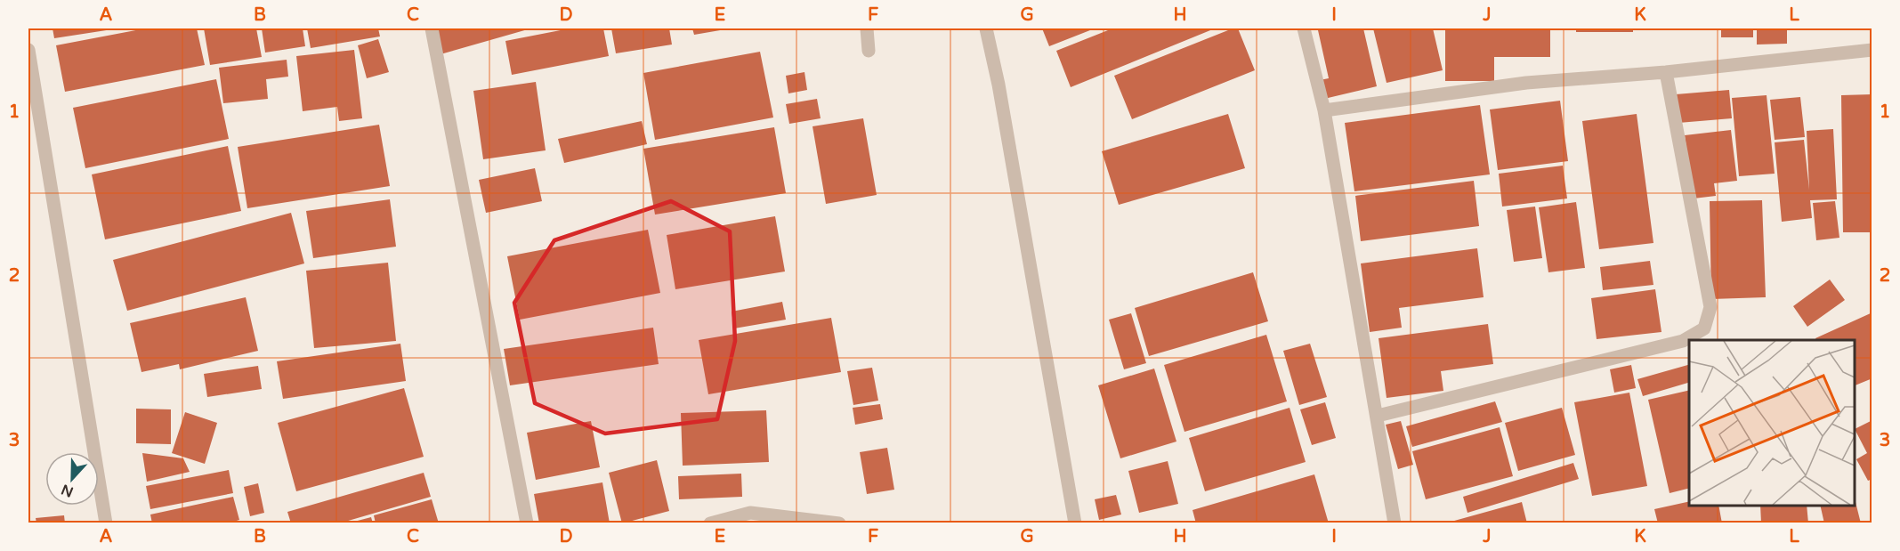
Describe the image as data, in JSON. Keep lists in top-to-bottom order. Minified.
{"north":"bottom","grid":{"columns":["A","B","C","D","E","F","G","H","I","J","K","L"],"rows":["1","2","3"]}}
